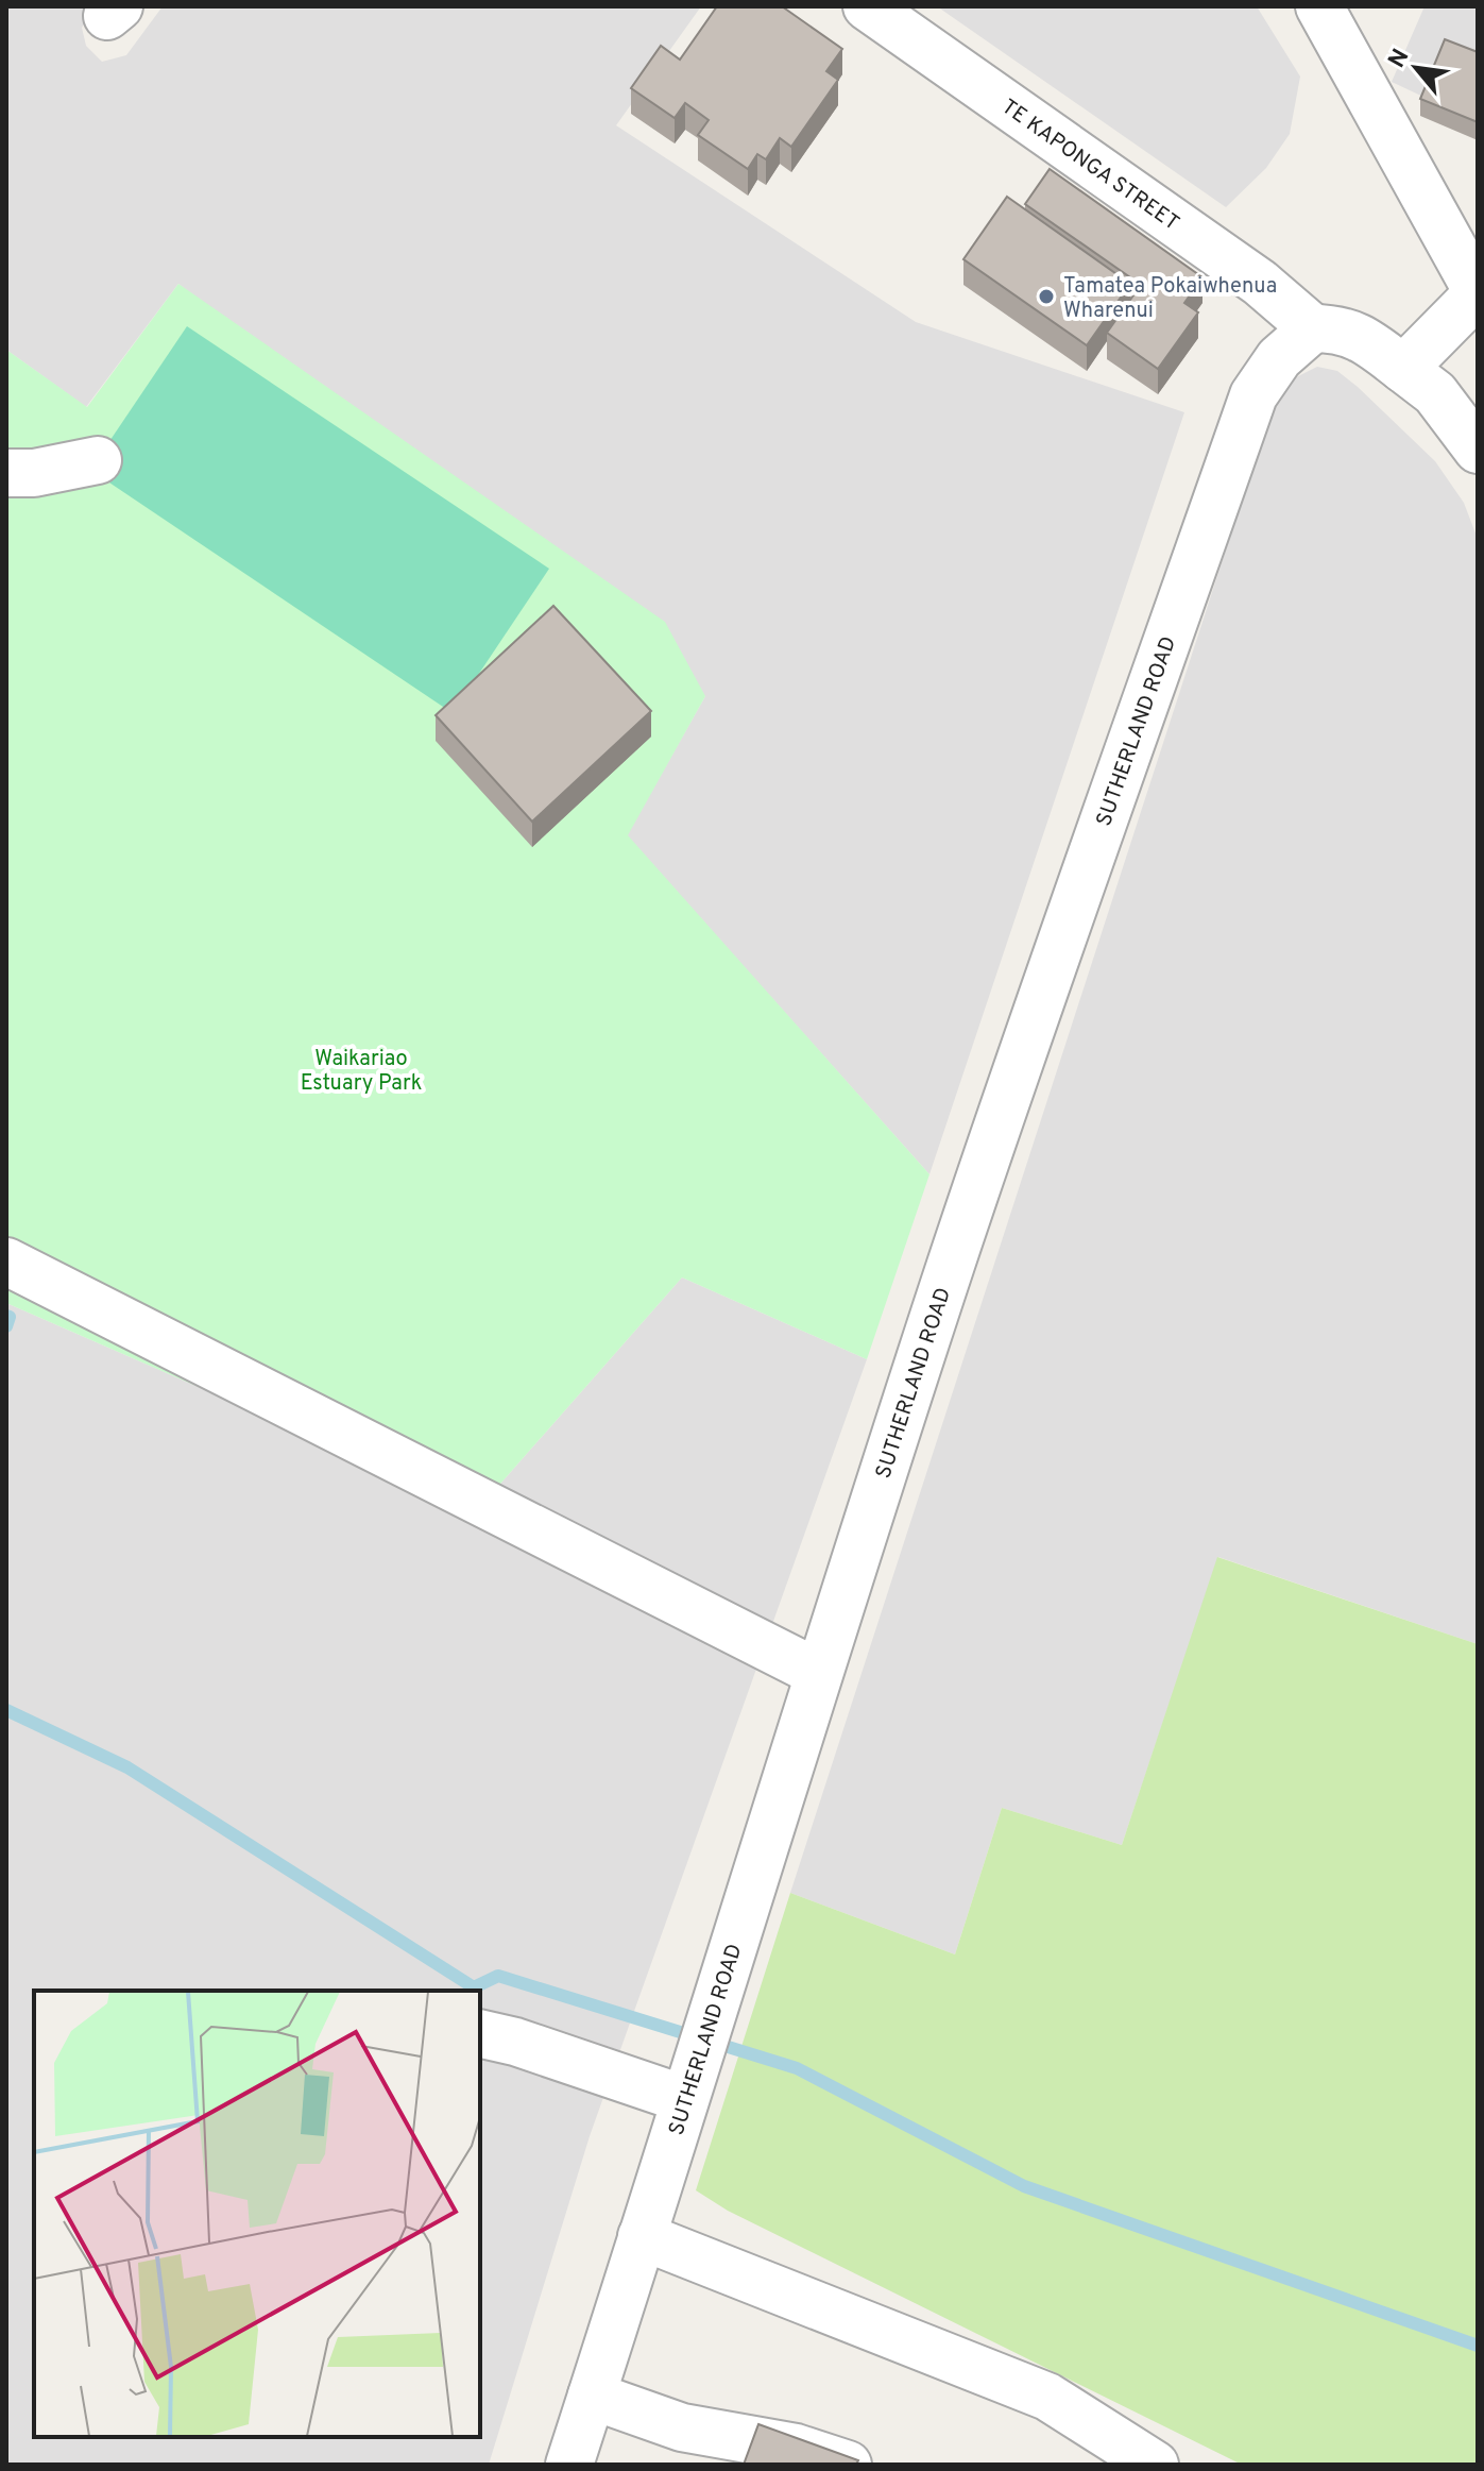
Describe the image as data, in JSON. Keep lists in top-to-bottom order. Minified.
{"streets":{"street":["TE KAPONGA STREET","SUTHERLAND ROAD"]},"crossings":[["TE KAPONGA STREET","SUTHERLAND ROAD"]],"parks":["Waikariao Estuary Park"],"places":["Tamatea Pokaiwhenua Wharenui"],"north":"top left"}
